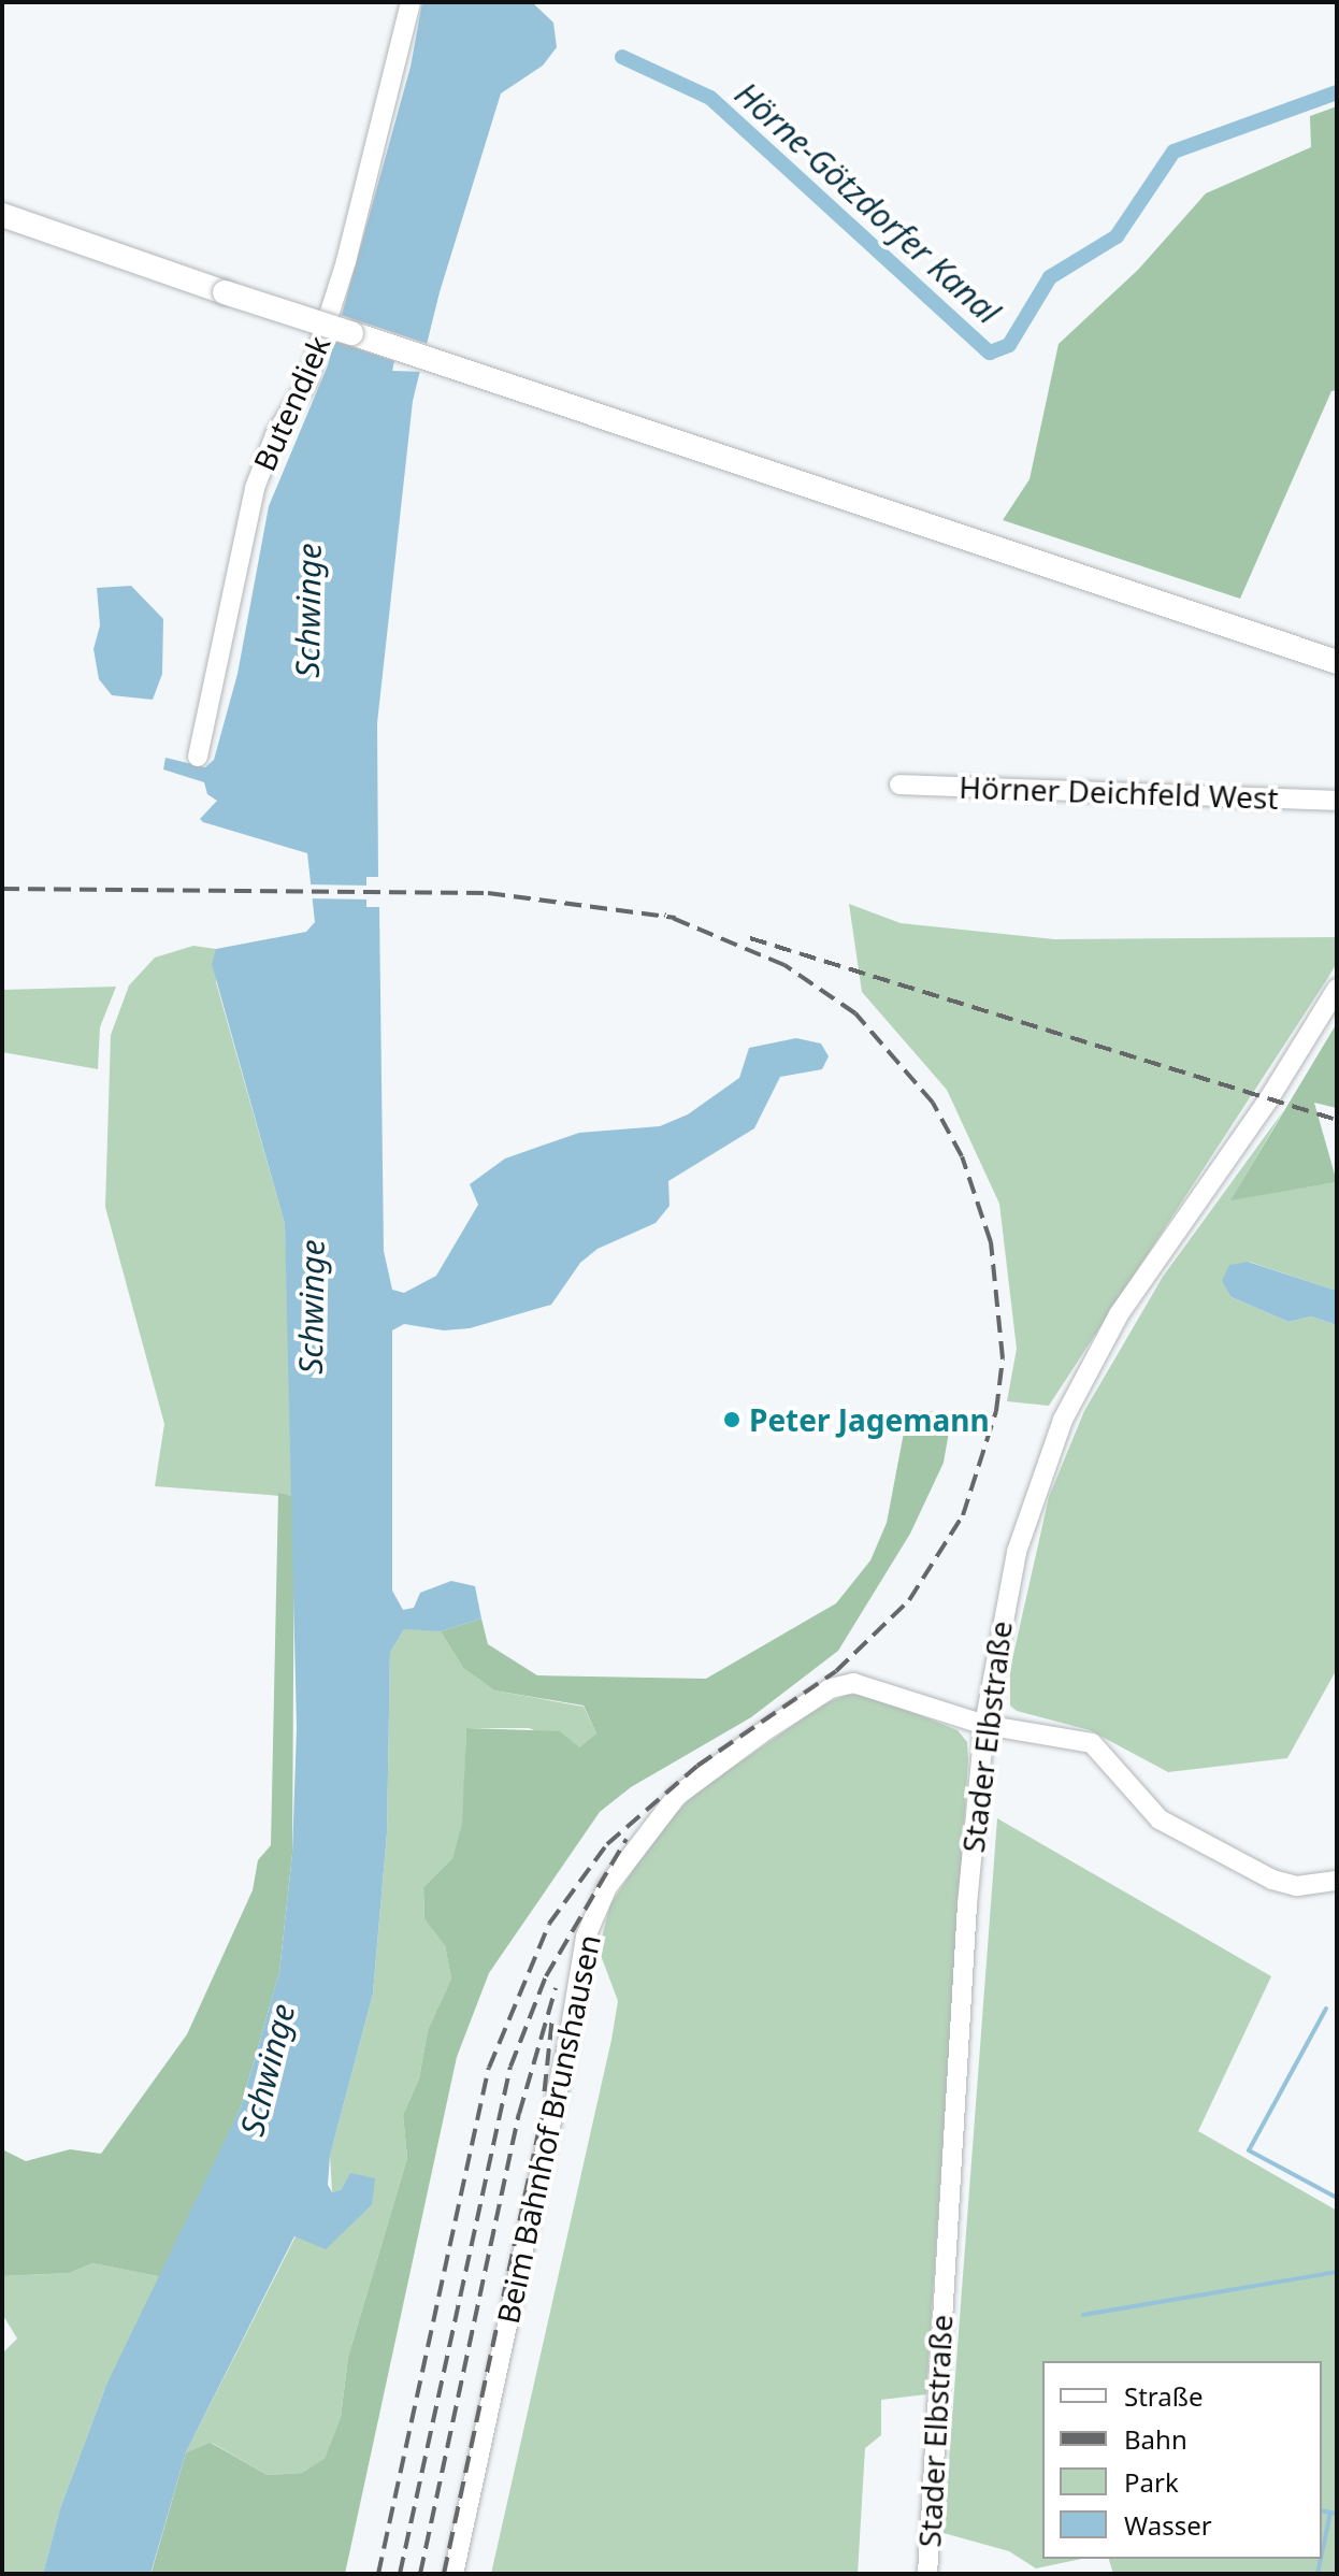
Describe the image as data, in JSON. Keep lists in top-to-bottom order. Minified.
{"streets":{"street":["Butendiek","Hörner Deichfeld West","Stader Elbstraße","Beim Bahnhof Brunshausen"]},"crossings":[["Stader Elbstraße","Beim Bahnhof Brunshausen"]],"water":["Hörne-Götzdorfer Kanal","Schwinge"],"places":["Peter Jagemann"],"legend":["Straße","Bahn","Park","Wasser"]}
